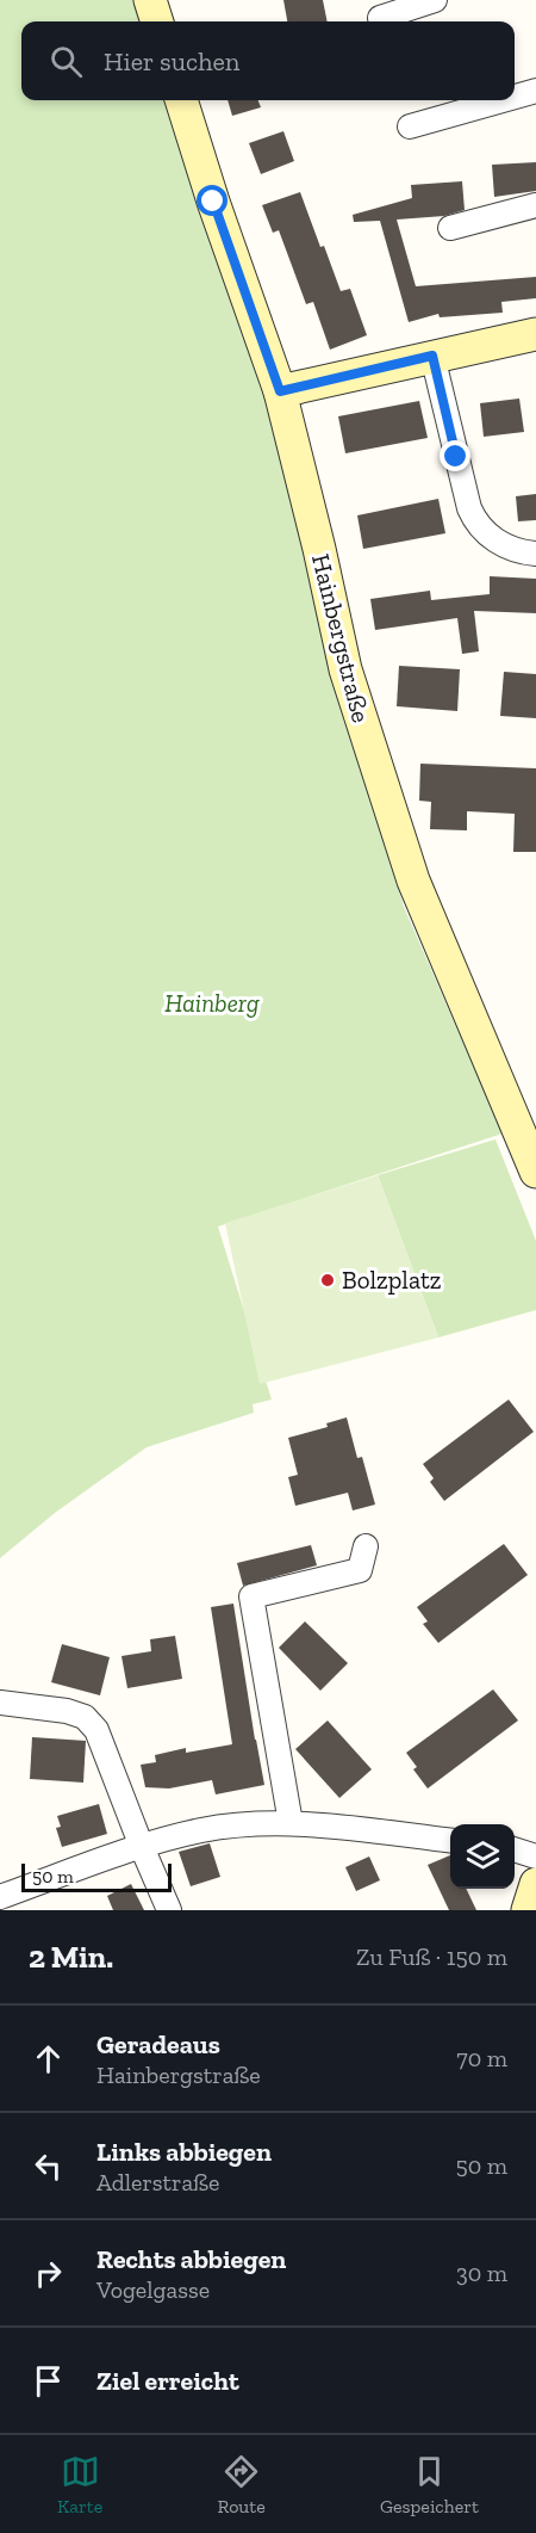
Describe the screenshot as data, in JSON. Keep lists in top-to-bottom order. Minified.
{"streets":{"street":["Hainbergstraße"]},"parks":["Hainberg"],"places":["Bolzplatz"],"scale_bar":"50 m","page":{"search":"Hier suchen","scale":"50 m","heading":["2 Min.","Zu Fuß · 150 m"],"list":[["Geradeaus","Hainbergstraße","70 m"],["Links abbiegen","Adlerstraße","50 m"],["Rechts abbiegen","Vogelgasse","30 m"],"Ziel erreicht"],"nav":["Karte","Route","Gespeichert"]}}
